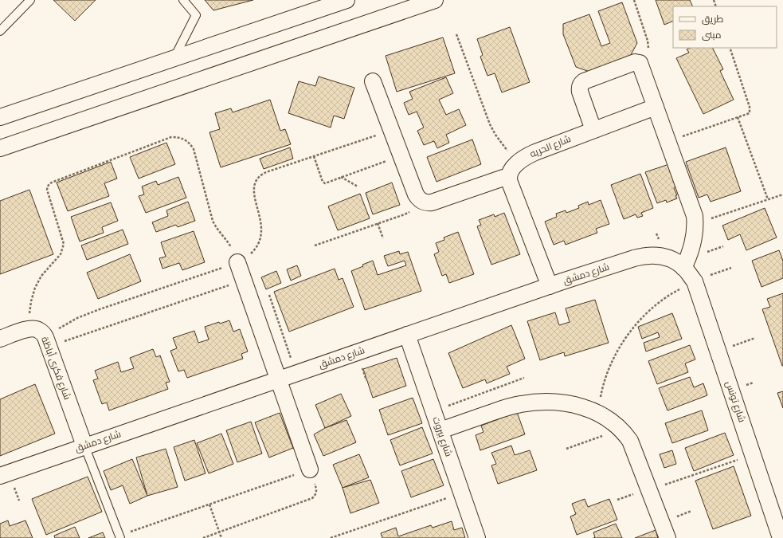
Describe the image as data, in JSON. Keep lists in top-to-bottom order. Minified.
{"streets":{"street":["شارع الحريه","شارع دمشق","شارع فكرى أباظة","شارع تونس","شارع بيروت"]},"crossings":[["شارع دمشق","شارع فكرى أباظة"],["شارع دمشق","شارع تونس"],["شارع دمشق","شارع بيروت"]],"legend":["طريق","مبنى"]}
